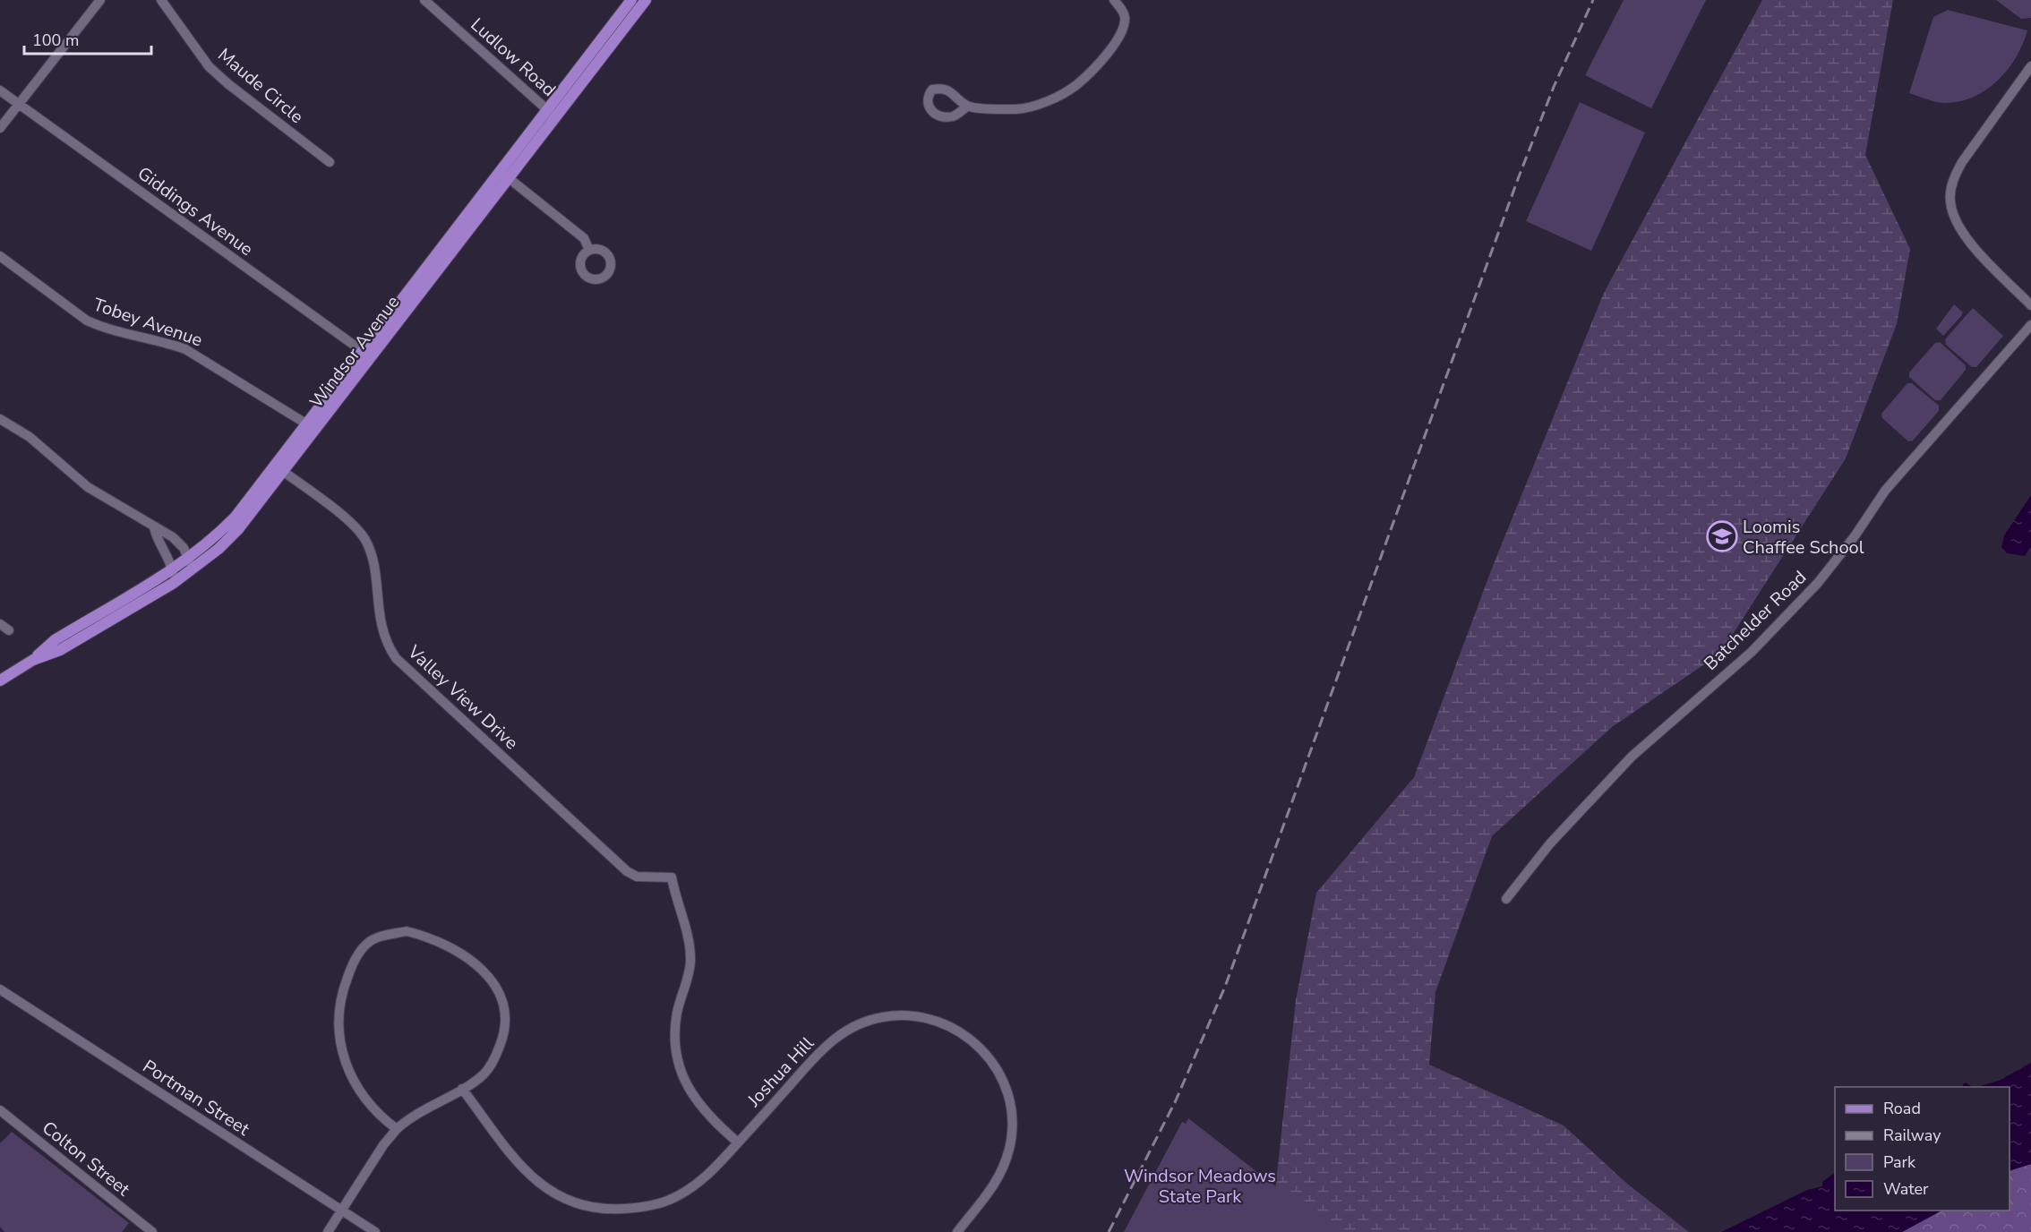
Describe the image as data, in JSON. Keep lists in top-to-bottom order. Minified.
{"streets":{"main road":["Windsor Avenue"],"street":["Ludlow Road","Maude Circle","Giddings Avenue","Tobey Avenue","Batchelder Road","Valley View Drive","Joshua Hill","Portman Street","Colton Street"]},"crossings":[["Ludlow Road","Windsor Avenue"],["Giddings Avenue","Windsor Avenue"],["Tobey Avenue","Windsor Avenue"],["Windsor Avenue","Valley View Drive"],["Valley View Drive","Joshua Hill"]],"parks":["Windsor Meadows State Park"],"places":{"school or university":["Loomis Chaffee School"]},"legend":["Road","Railway","Park","Water"],"scale_bar":"100 m"}
